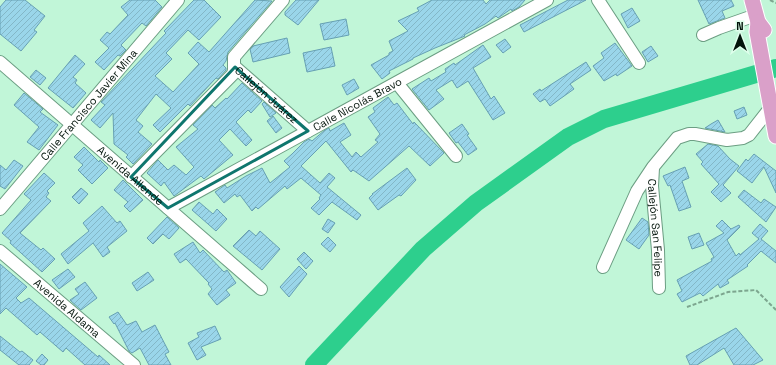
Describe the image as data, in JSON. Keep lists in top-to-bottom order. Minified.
{"streets":{"street":["Callejón Juárez","Calle Francisco Javier Mina","Calle Nicolás Bravo","Avenida Allende","Callejón San Felipe","Avenida Aldama"]},"crossings":[["Callejón Juárez","Calle Nicolás Bravo"],["Calle Francisco Javier Mina","Avenida Allende"],["Calle Nicolás Bravo","Avenida Allende"]],"north":"top"}
